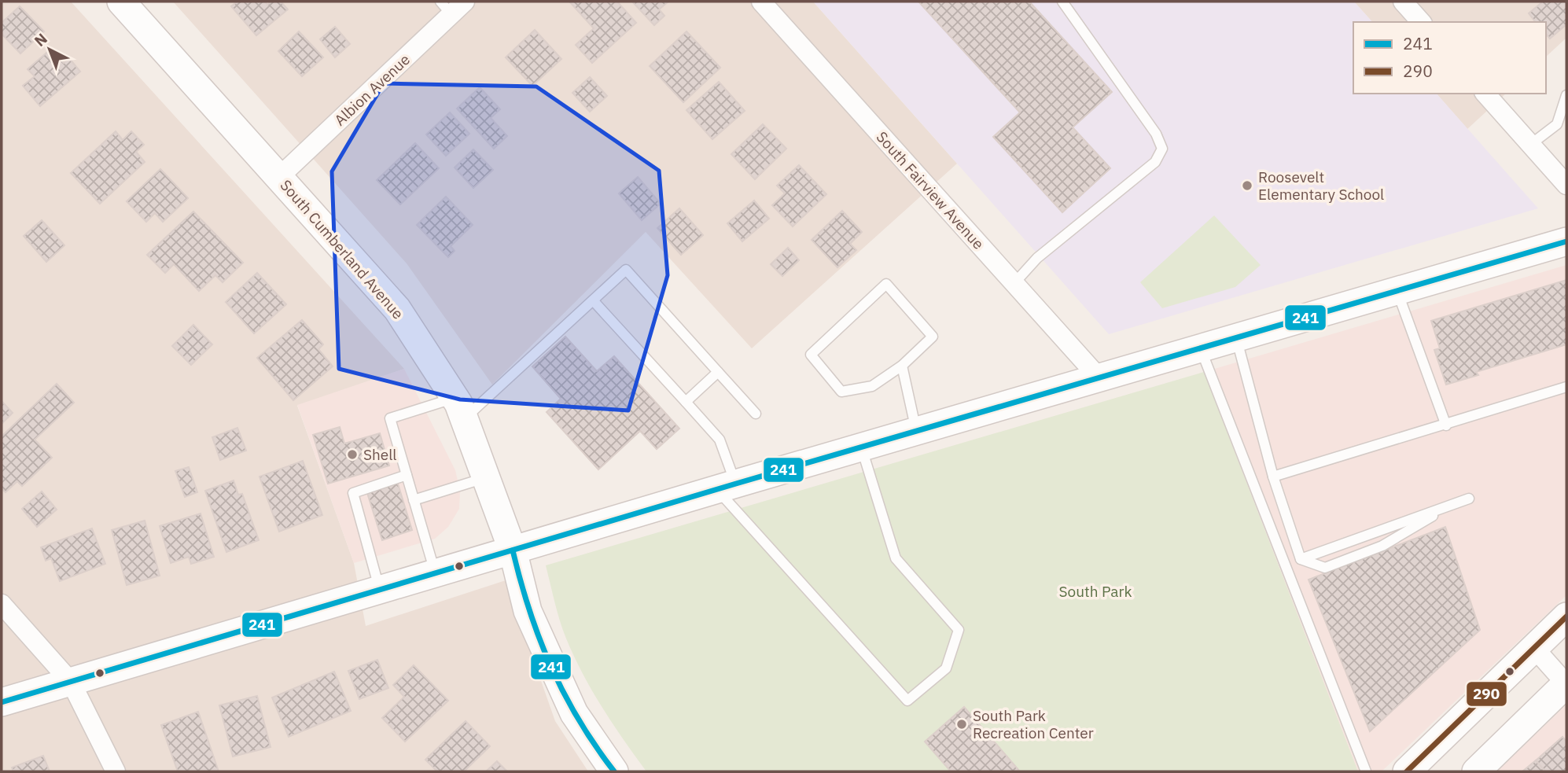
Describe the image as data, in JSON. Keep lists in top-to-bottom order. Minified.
{"streets":{"street":["Albion Avenue","South Fairview Avenue","South Cumberland Avenue"]},"crossings":[["Albion Avenue","South Cumberland Avenue"]],"parks":["South Park"],"places":["Roosevelt Elementary School","Shell","South Park Recreation Center"],"lines":["transit line 241","transit line 290"],"legend":["241","290"],"north":"top left"}
